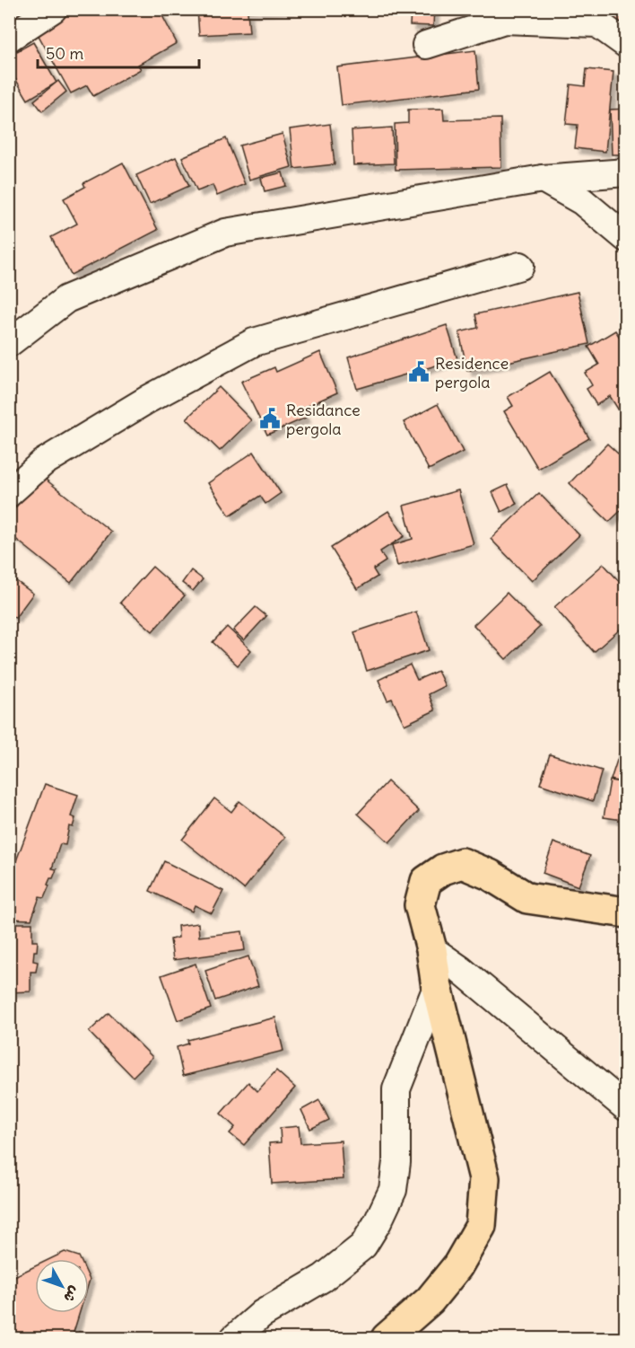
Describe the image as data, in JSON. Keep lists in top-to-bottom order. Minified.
{"places":{"public building":["Residence pergola","Residance pergola"]},"scale_bar":"50 m","north":"bottom right"}
